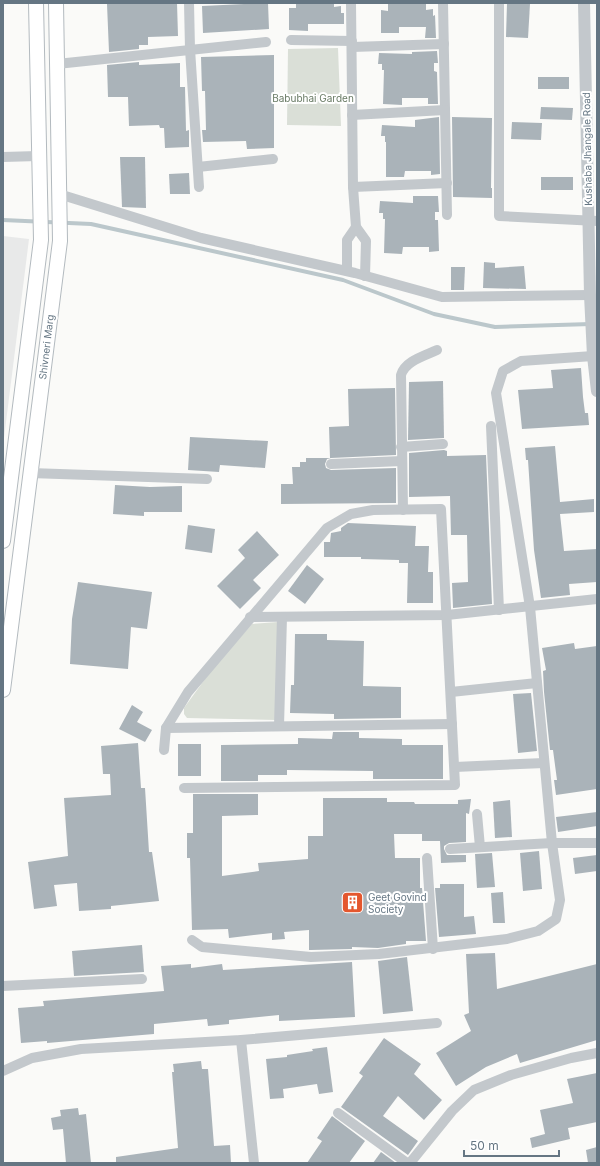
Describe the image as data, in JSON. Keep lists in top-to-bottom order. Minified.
{"streets":{"main road":["Shivneri Marg"],"street":["Kushaba Jhangale Road"]},"parks":["Babubhai Garden"],"places":{"building":["Geet Govind Society"]},"scale_bar":"50 m"}
